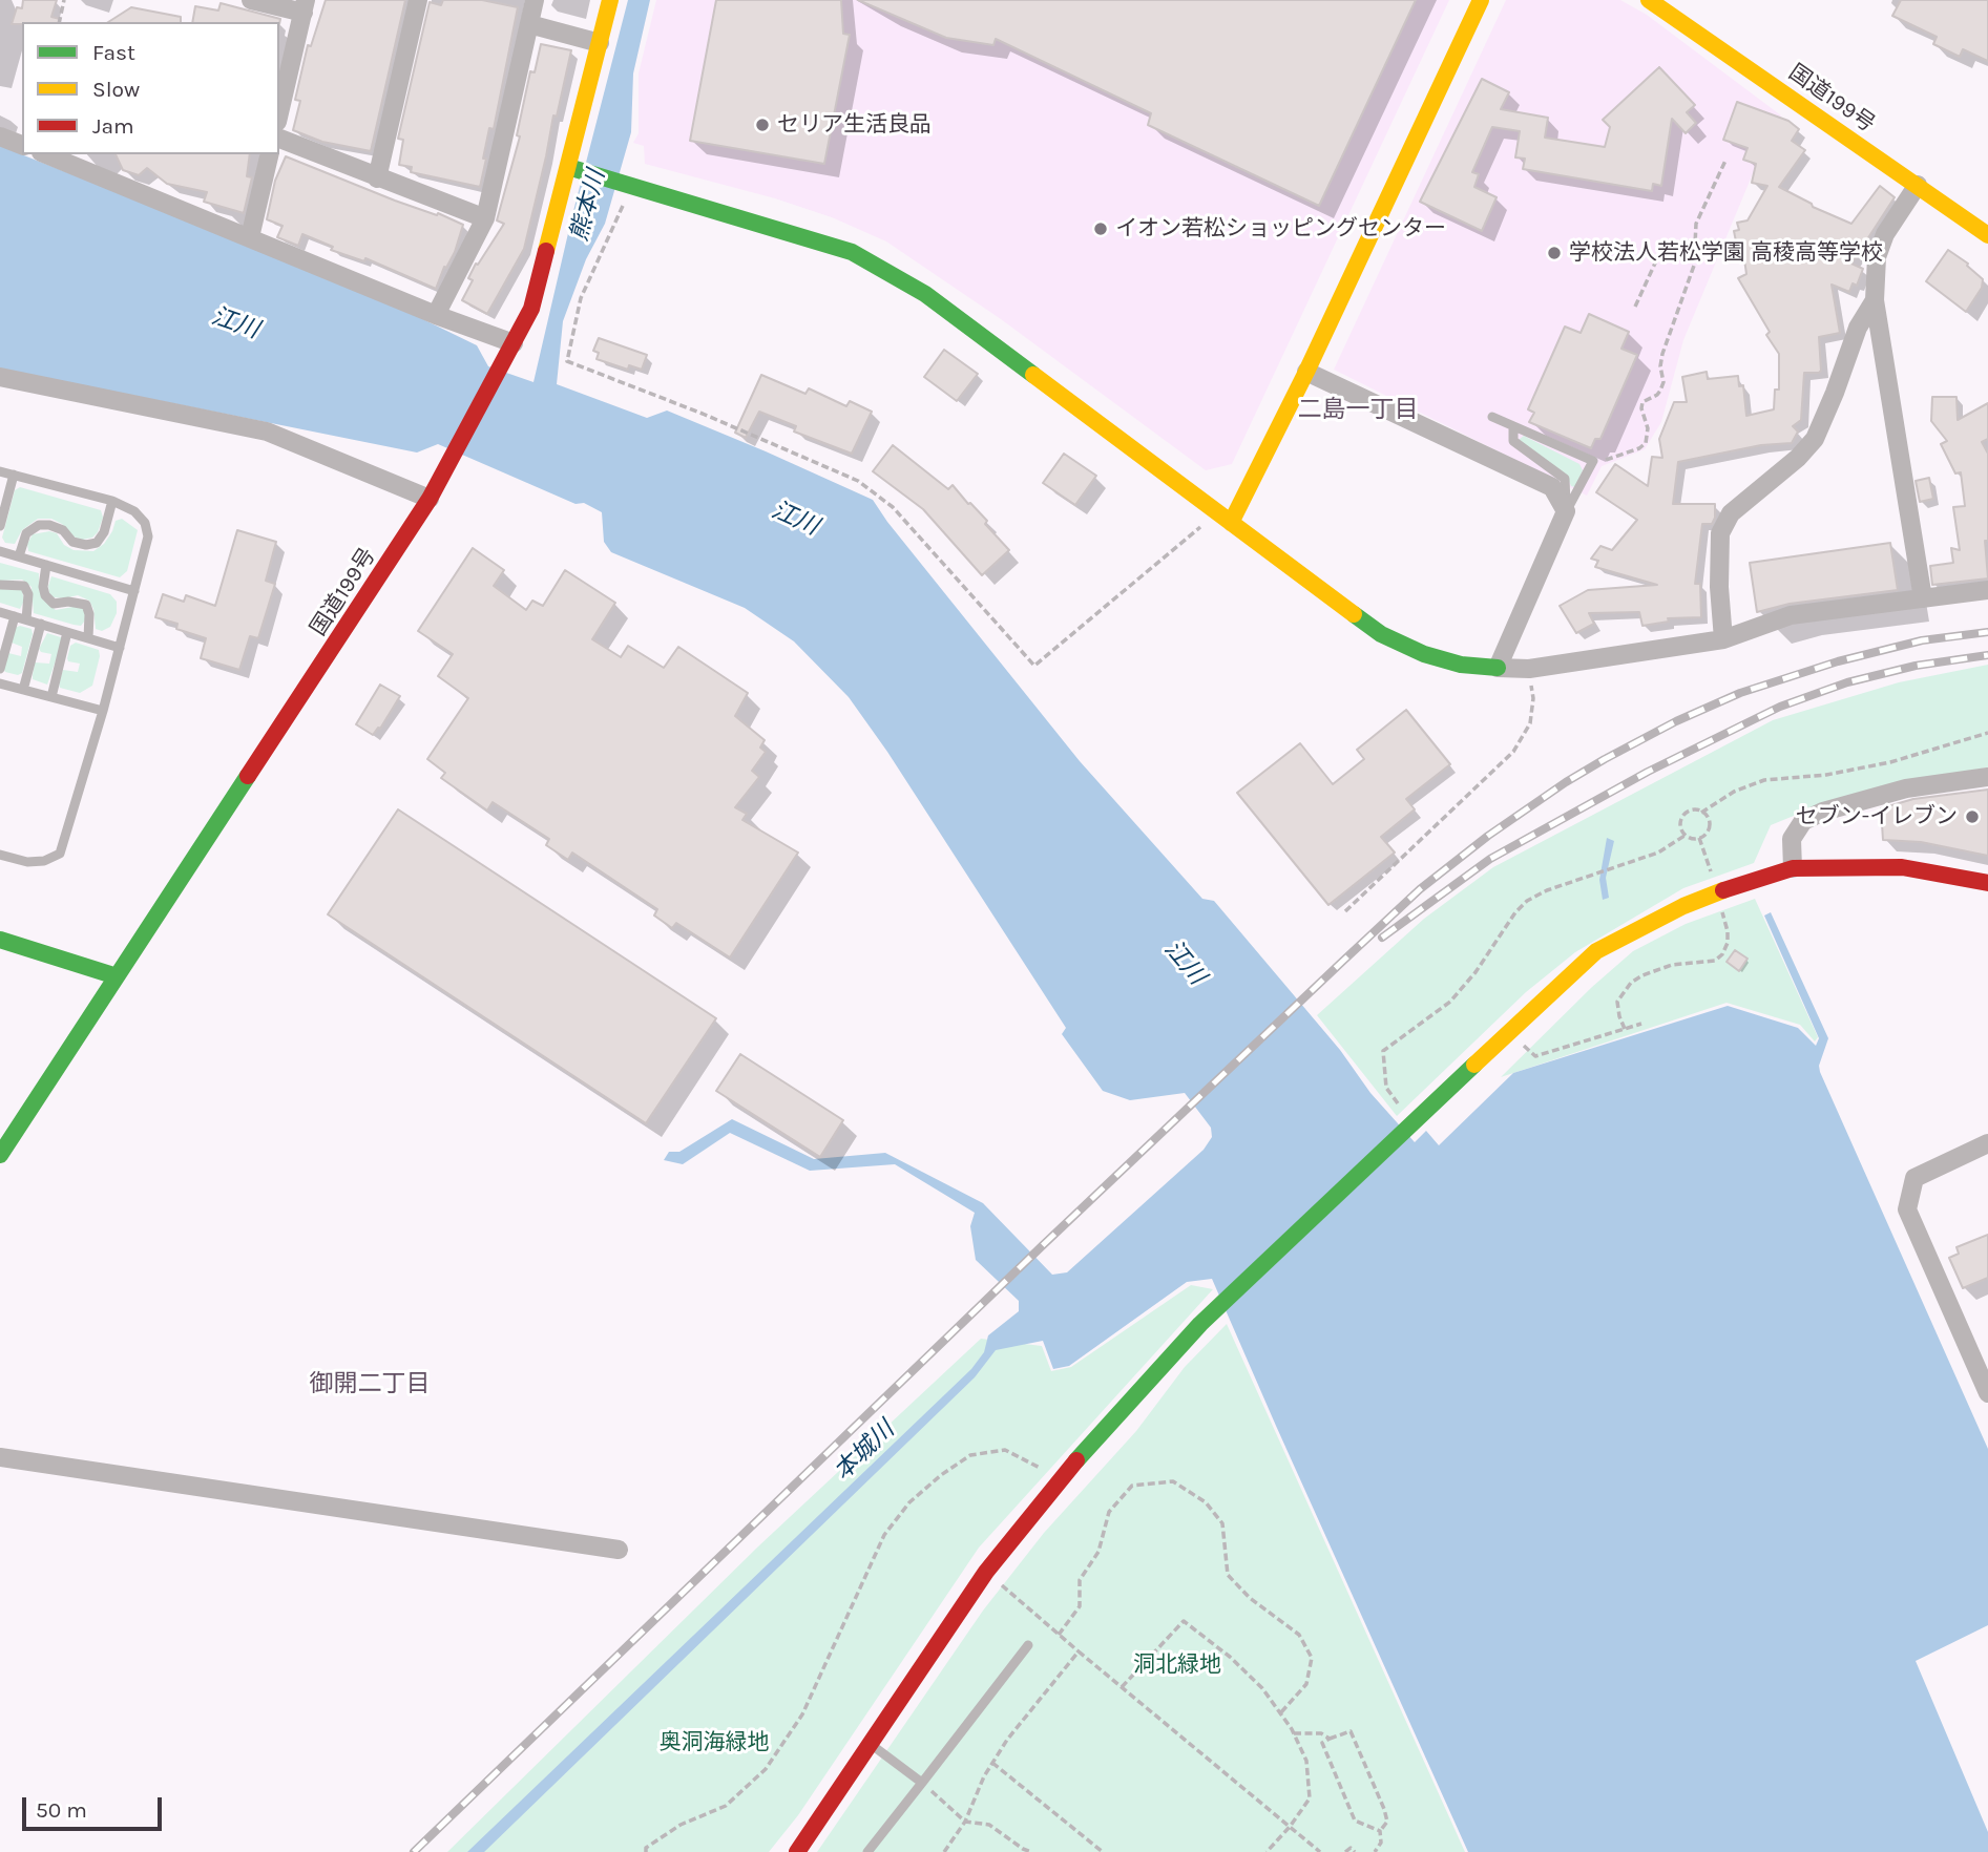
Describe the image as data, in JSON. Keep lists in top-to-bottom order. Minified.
{"streets":{"main road":["国道199号"]},"districts":["二島一丁目","御開二丁目"],"water":["熊本川","江川","本城川"],"parks":["洞北緑地","奥洞海緑地"],"places":["セリア生活良品","イオン若松ショッピングセンター","学校法人若松学園 高稜高等学校","セブン-イレブン"],"legend":["Fast","Slow","Jam"],"scale_bar":"50 m"}
